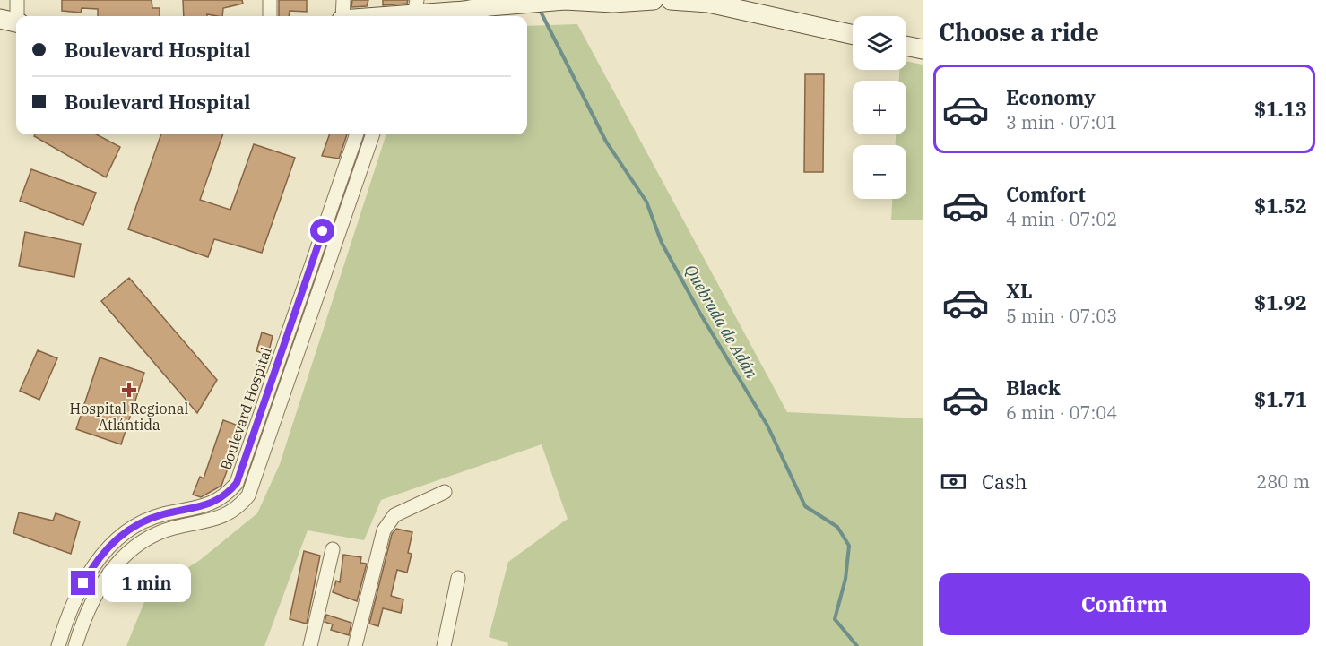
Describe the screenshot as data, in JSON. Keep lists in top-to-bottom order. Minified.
{"streets":{"street":["Boulevard Hospital"]},"water":["Quebrada de Adán"],"places":{"health":["Hospital Regional Atlántida"]},"page":{"heading":"Choose a ride","map_buttons":["+","−"],"banner":["Boulevard Hospital","Boulevard Hospital"],"list":[{"name":"Economy","note":"3 min · 07:01","value":"$1.13"},{"name":"Comfort","note":"4 min · 07:02","value":"$1.52"},{"name":"XL","note":"5 min · 07:03","value":"$1.92"},{"name":"Black","note":"6 min · 07:04","value":"$1.71"}],"pay":["Cash","280 m"],"buttons":"Confirm","bubble":"1 min"}}
